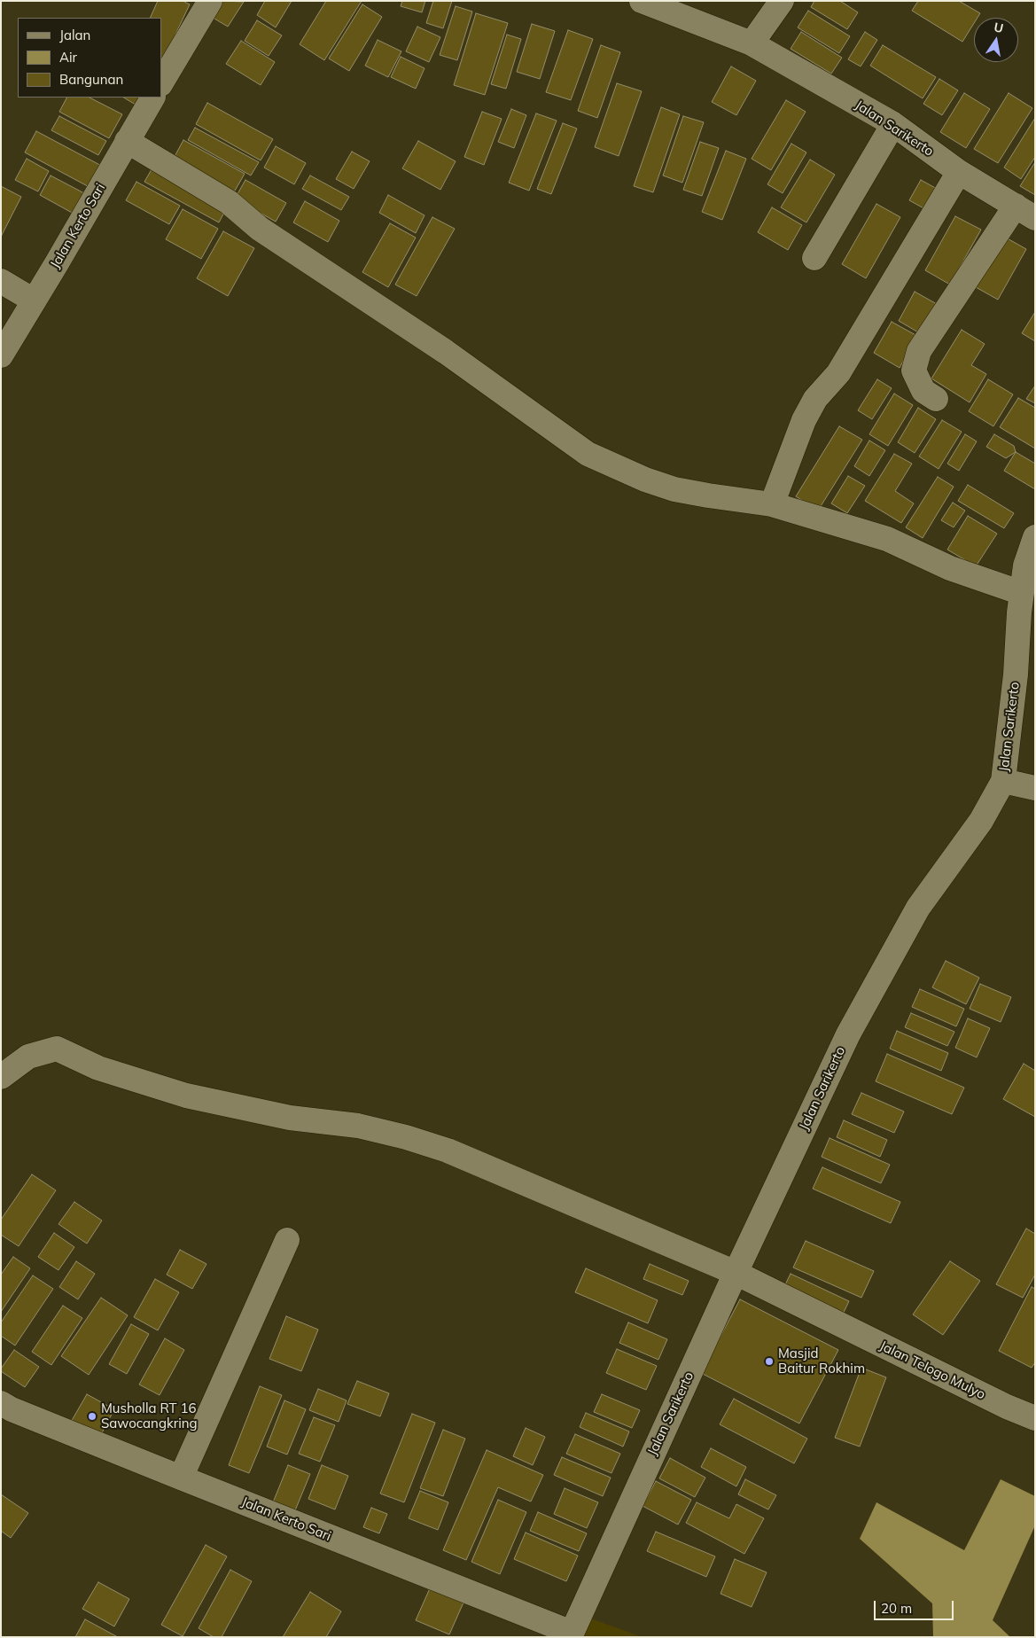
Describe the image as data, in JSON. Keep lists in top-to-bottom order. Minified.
{"streets":{"street":["Jalan Sarikerto","Jalan Kerto Sari","Jalan Telogo Mulyo"]},"crossings":[["Jalan Sarikerto","Jalan Kerto Sari"],["Jalan Sarikerto","Jalan Telogo Mulyo"]],"places":["Masjid Baitur Rokhim","Musholla RT 16 Sawocangkring"],"legend":["Jalan","Air","Bangunan"],"scale_bar":"20 m","north":"top"}
